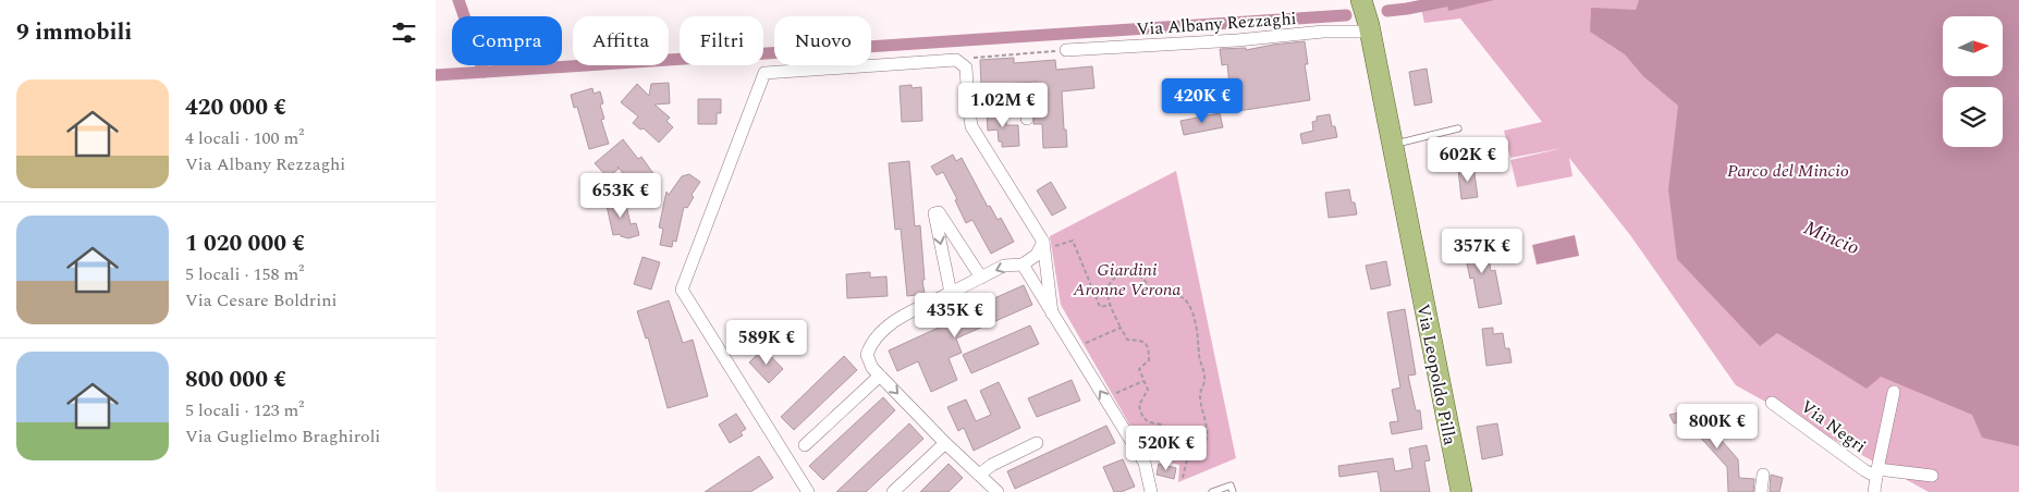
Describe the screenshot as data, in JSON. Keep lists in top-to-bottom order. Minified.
{"streets":{"main road":["Via Leopoldo Pilla"],"street":["Via Albany Rezzaghi","Via Negri"]},"crossings":[["Via Albany Rezzaghi","Via Leopoldo Pilla"]],"water":["Mincio"],"parks":["Parco del Mincio","Giardini Aronne Verona"],"north":"right","page":{"heading":"9 immobili","chip":["Compra","Affitta","Filtri","Nuovo"],"list":[{"name":"420 000 €","note":"4 locali · 100 m² · Via Albany Rezzaghi"},{"name":"1 020 000 €","note":"5 locali · 158 m² · Via Cesare Boldrini"},{"name":"800 000 €","note":"5 locali · 123 m² · Via Guglielmo Braghiroli"}],"price":["420K €","1.02M €","602K €","653K €","357K €","435K €","589K €","800K €","520K €"]}}
